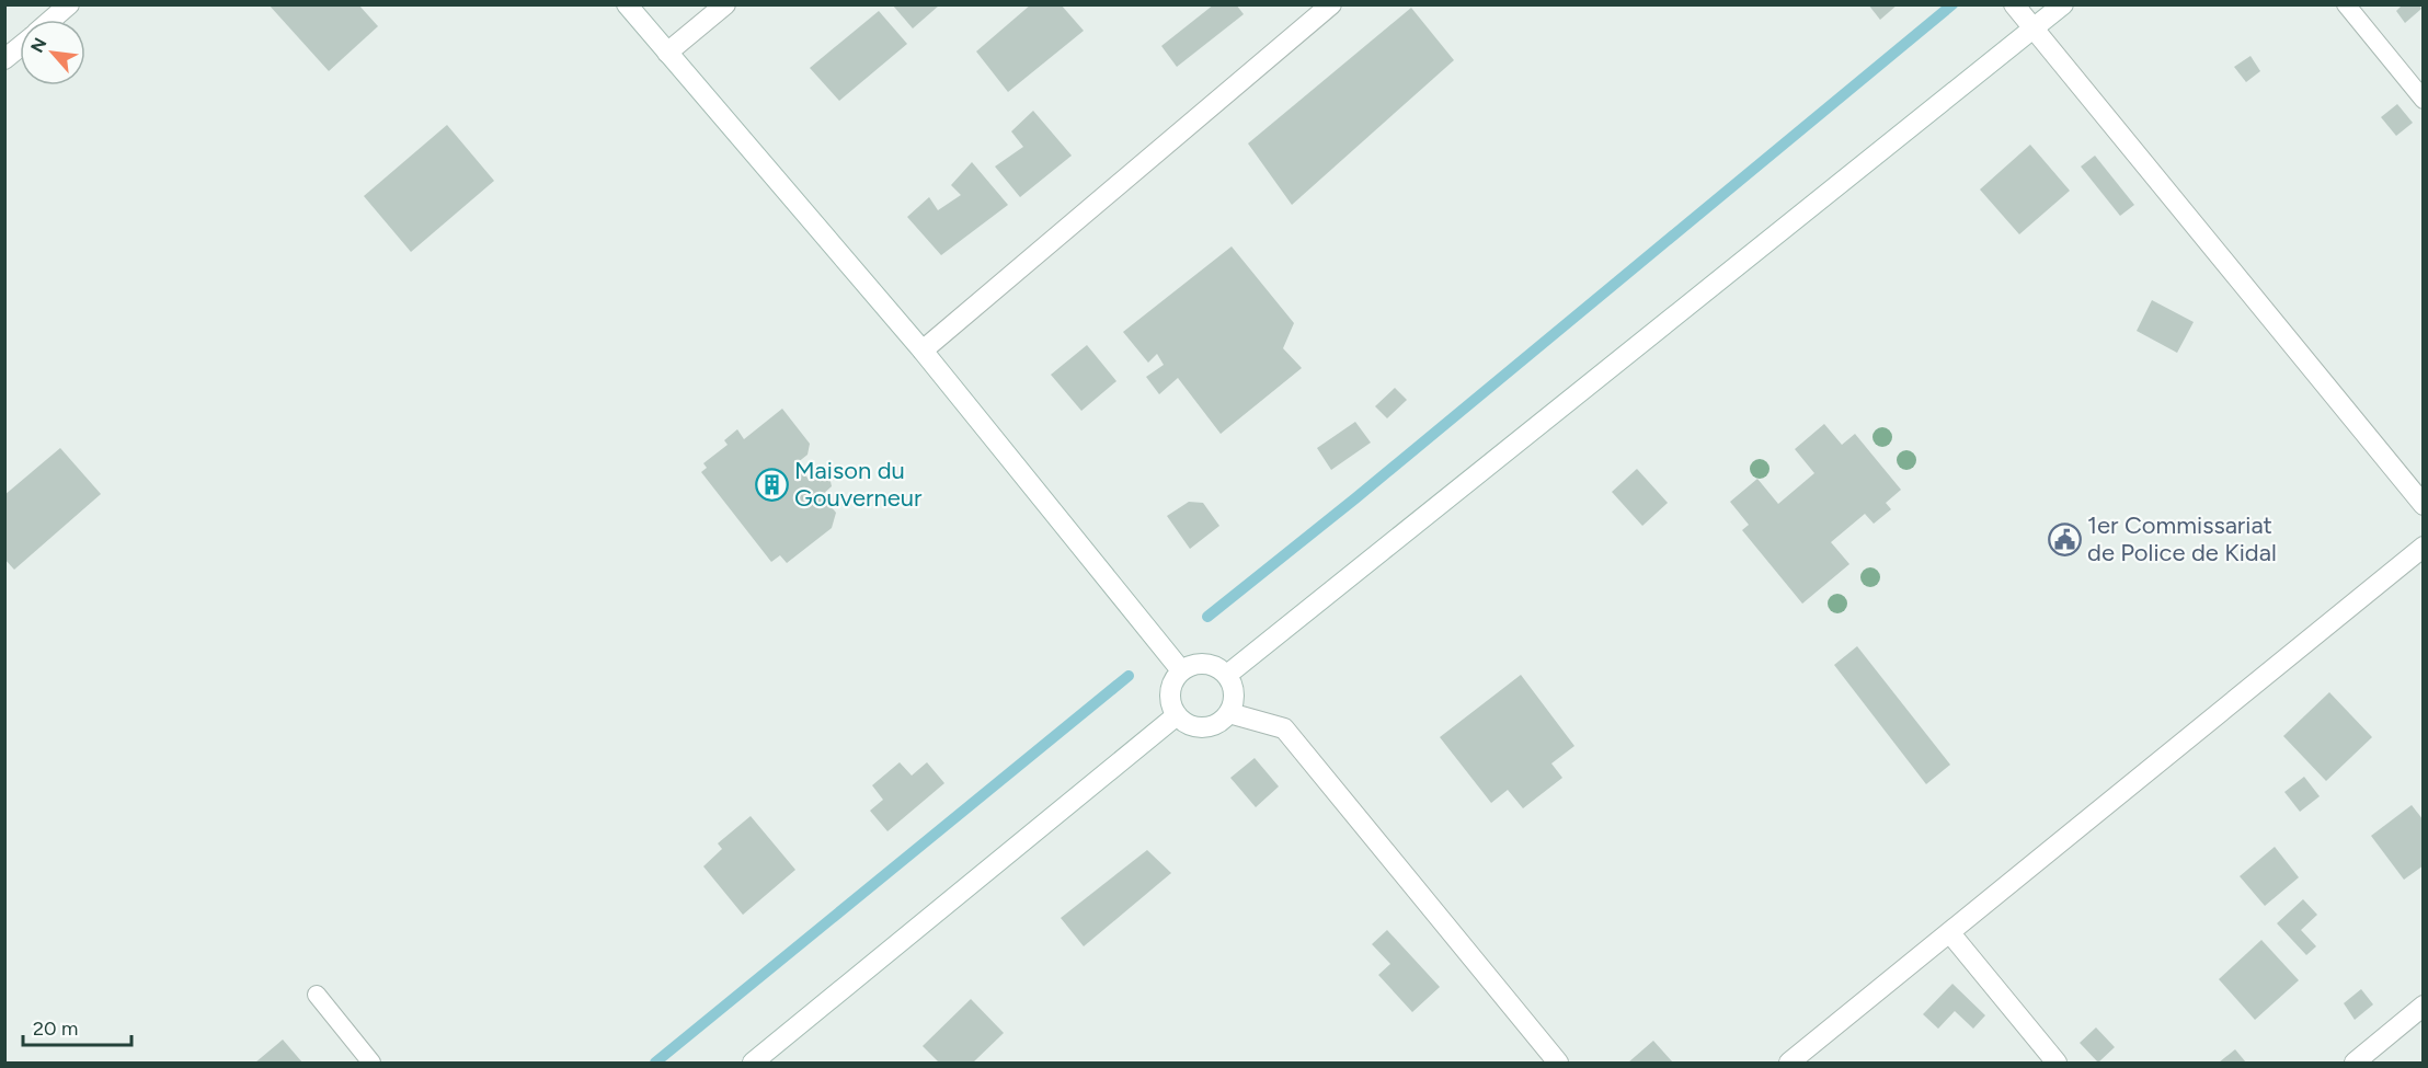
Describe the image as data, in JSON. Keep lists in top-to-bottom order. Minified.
{"places":{"building":["Maison du Gouverneur"],"public building":["1er Commissariat de Police de Kidal"]},"scale_bar":"20 m","north":"top left"}
